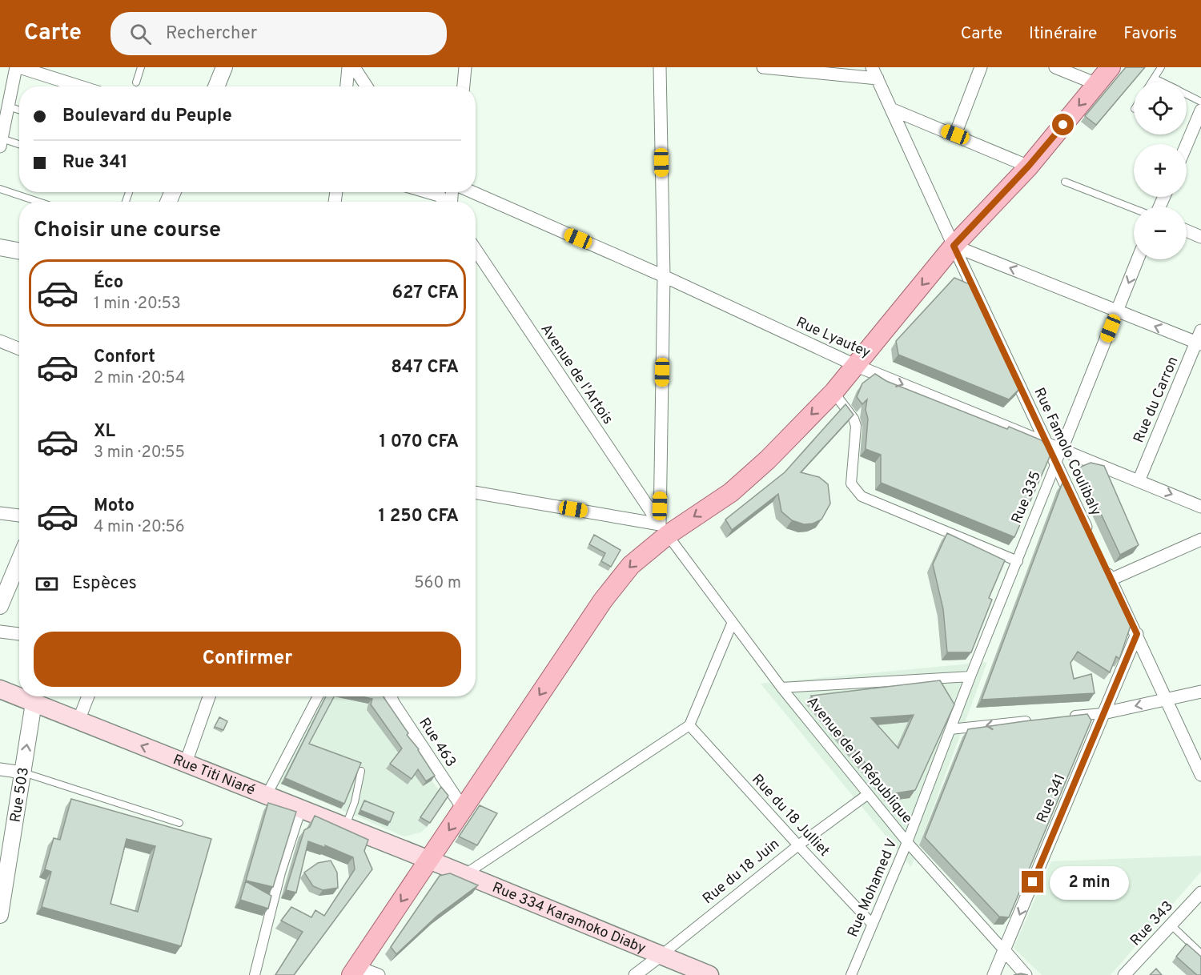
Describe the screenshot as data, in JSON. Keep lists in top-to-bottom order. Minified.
{"streets":{"main road":["Rue Titi Niaré","Rue 334 Karamoko Diaby"],"street":["Rue Lyautey","Avenue de l'Artois","Rue du Carron","Rue Famolo Coulibaly","Rue 335","Rue 463","Avenue de la République","Rue 503","Rue 341","Rue du 18 Julliet","Rue du 18 Juin","Rue Mohamed V","Rue 343"]},"crossings":[["Rue Lyautey","Rue du Carron"],["Rue Lyautey","Rue Famolo Coulibaly"],["Rue Lyautey","Rue 335"],["Avenue de l'Artois","Avenue de la République"],["Rue Famolo Coulibaly","Rue 335"],["Rue 335","Rue Mohamed V"],["Avenue de la République","Rue 341"],["Avenue de la République","Rue du 18 Juin"],["Avenue de la République","Rue Mohamed V"],["Rue Titi Niaré","Rue 503"],["Rue Titi Niaré","Rue 334 Karamoko Diaby"],["Rue du 18 Julliet","Rue du 18 Juin"],["Rue du 18 Julliet","Rue Mohamed V"],["Rue du 18 Juin","Rue 334 Karamoko Diaby"]],"one_way":["Rue 341"],"page":{"header":"Carte","search":"Rechercher","nav":["Carte","Itinéraire","Favoris"],"map_buttons":["+","−"],"banner":["Boulevard du Peuple","Rue 341"],"heading":"Choisir une course","list":[{"name":"Éco","note":"1 min · 20:53","value":"627 CFA"},{"name":"Confort","note":"2 min · 20:54","value":"847 CFA"},{"name":"XL","note":"3 min · 20:55","value":"1 070 CFA"},{"name":"Moto","note":"4 min · 20:56","value":"1 250 CFA"}],"pay":["Espèces","560 m"],"buttons":"Confirmer","bubble":"2 min"}}
